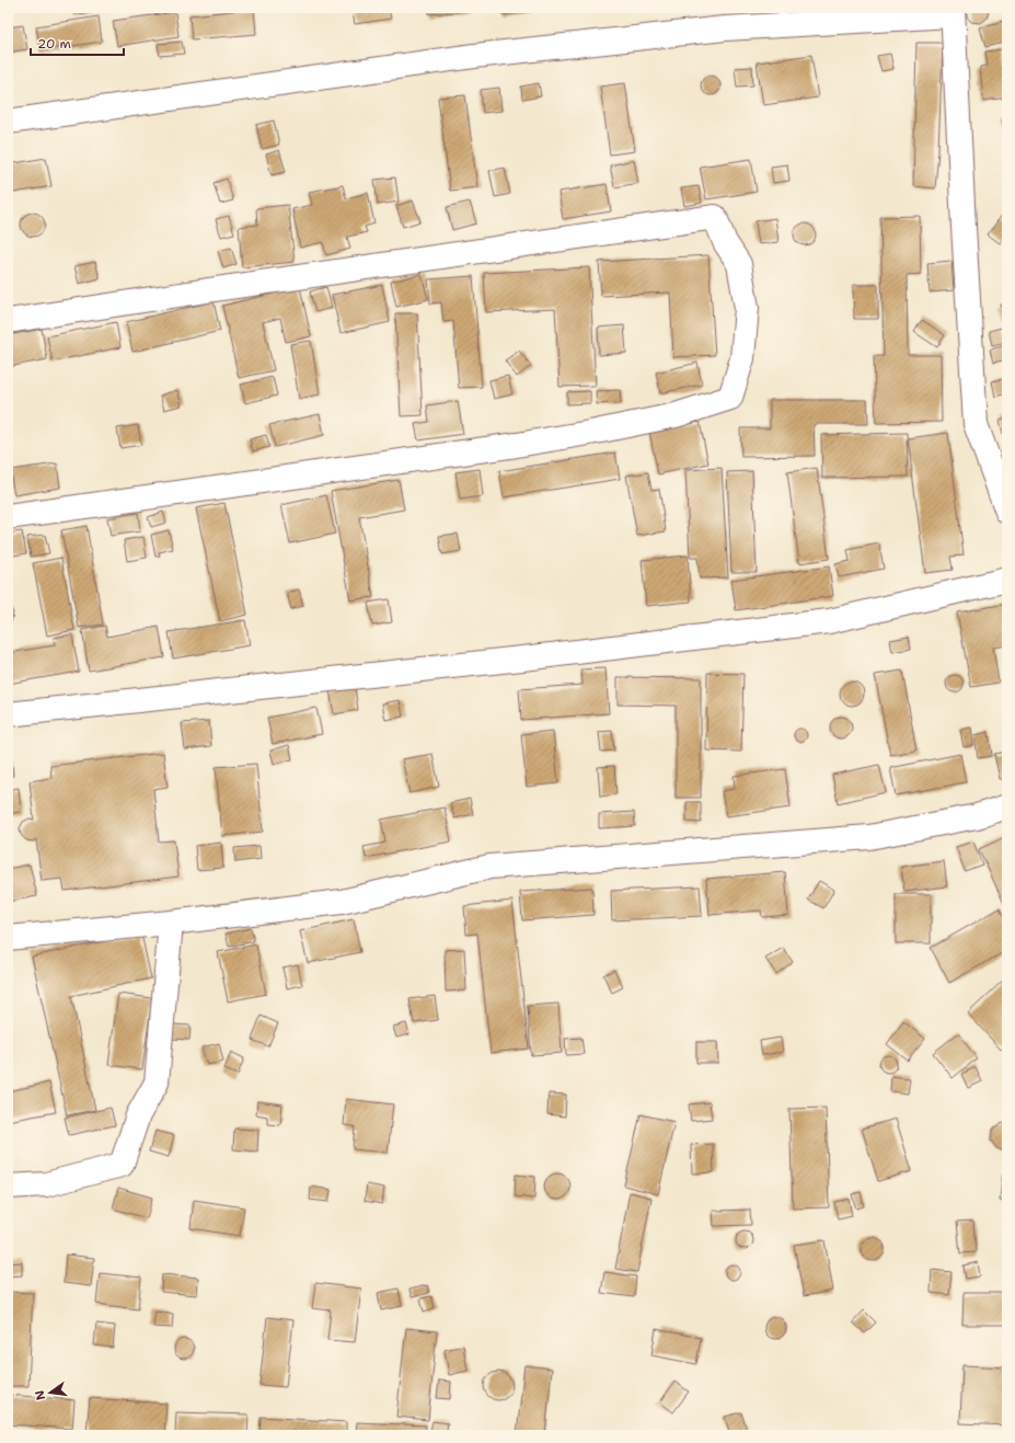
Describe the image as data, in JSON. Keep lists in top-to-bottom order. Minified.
{"scale_bar":"20 m","north":"left"}
